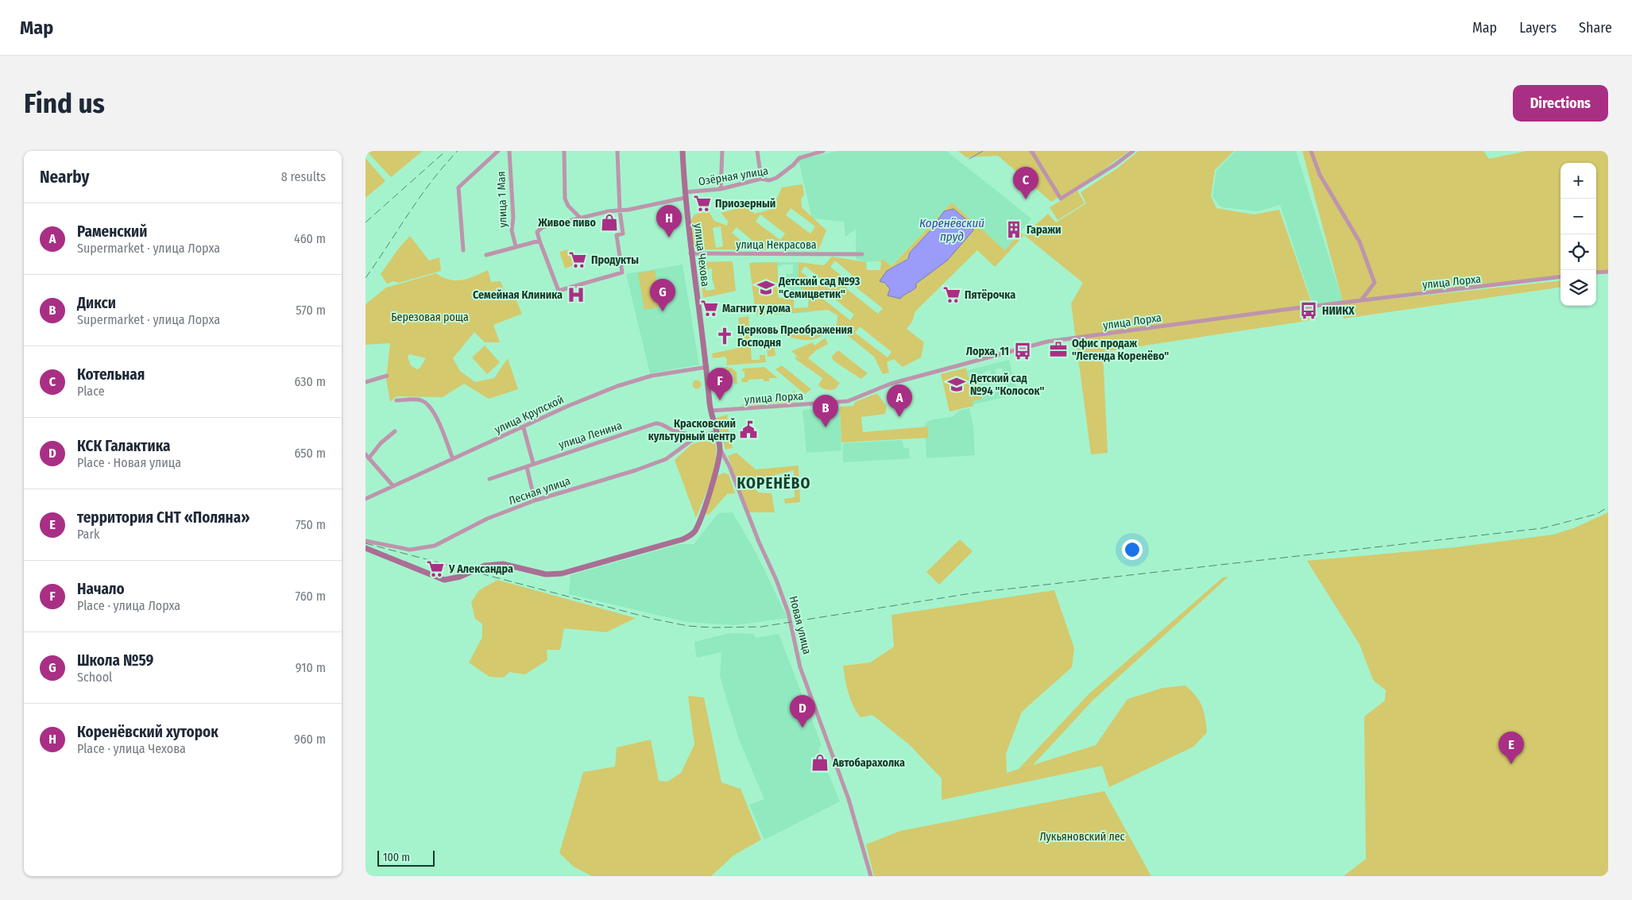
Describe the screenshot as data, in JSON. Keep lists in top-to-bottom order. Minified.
{"streets":{"main road":["улица Чехова"],"street":["Озёрная улица","улица 1 Мая","улица Некрасова","улица Лорха","улица Крупской","улица Ленина","Лесная улица","Новая улица"]},"crossings":[["Озёрная улица","улица Чехова"],["улица Некрасова","улица Чехова"],["улица Чехова","улица Лорха"],["улица Чехова","улица Крупской"],["улица Чехова","Лесная улица"],["улица Ленина","Лесная улица"]],"districts":["КОРЕНЁВО"],"water":["Коренёвский пруд"],"parks":["Березовая роща","Лукьяновский лес"],"places":{"supermarket":["Приозерный","Продукты","Пятёрочка","Магнит у дома","У Александра"],"shop":["Живое пиво","Автобарахолка"],"building":["Гаражи"],"school or university":["Детский сад №93 \"Семицветик\"","Детский сад №94 \"Колосок\""],"hospital":["Семейная Клиника"],"bus stop":["НИИКХ","Лорха, 11"],"church":["Церковь Преображения Господня"],"office":["Офис продаж \"Легенда Коренёво\""],"public building":["Красковский культурный центр"]},"scale_bar":"100 m","page":{"header":"Map","nav":["Map","Layers","Share"],"buttons":"Directions","title":"Find us","heading":["Nearby","8 results"],"map_buttons":["+","−"],"pins":["C","H","G","F","A","B","D","E"],"list":[{"mark":"A","name":"Раменский","note":"Supermarket · улица Лорха","value":"460 m"},{"mark":"B","name":"Дикси","note":"Supermarket · улица Лорха","value":"570 m"},{"mark":"C","name":"Котельная","note":"Place","value":"630 m"},{"mark":"D","name":"КСК Галактика","note":"Place · Новая улица","value":"650 m"},{"mark":"E","name":"территория СНТ «Поляна»","note":"Park","value":"750 m"},{"mark":"F","name":"Начало","note":"Place · улица Лорха","value":"760 m"},{"mark":"G","name":"Школа №59","note":"School","value":"910 m"},{"mark":"H","name":"Коренёвский хуторок","note":"Place · улица Чехова","value":"960 m"}],"scale":"100 m"}}
